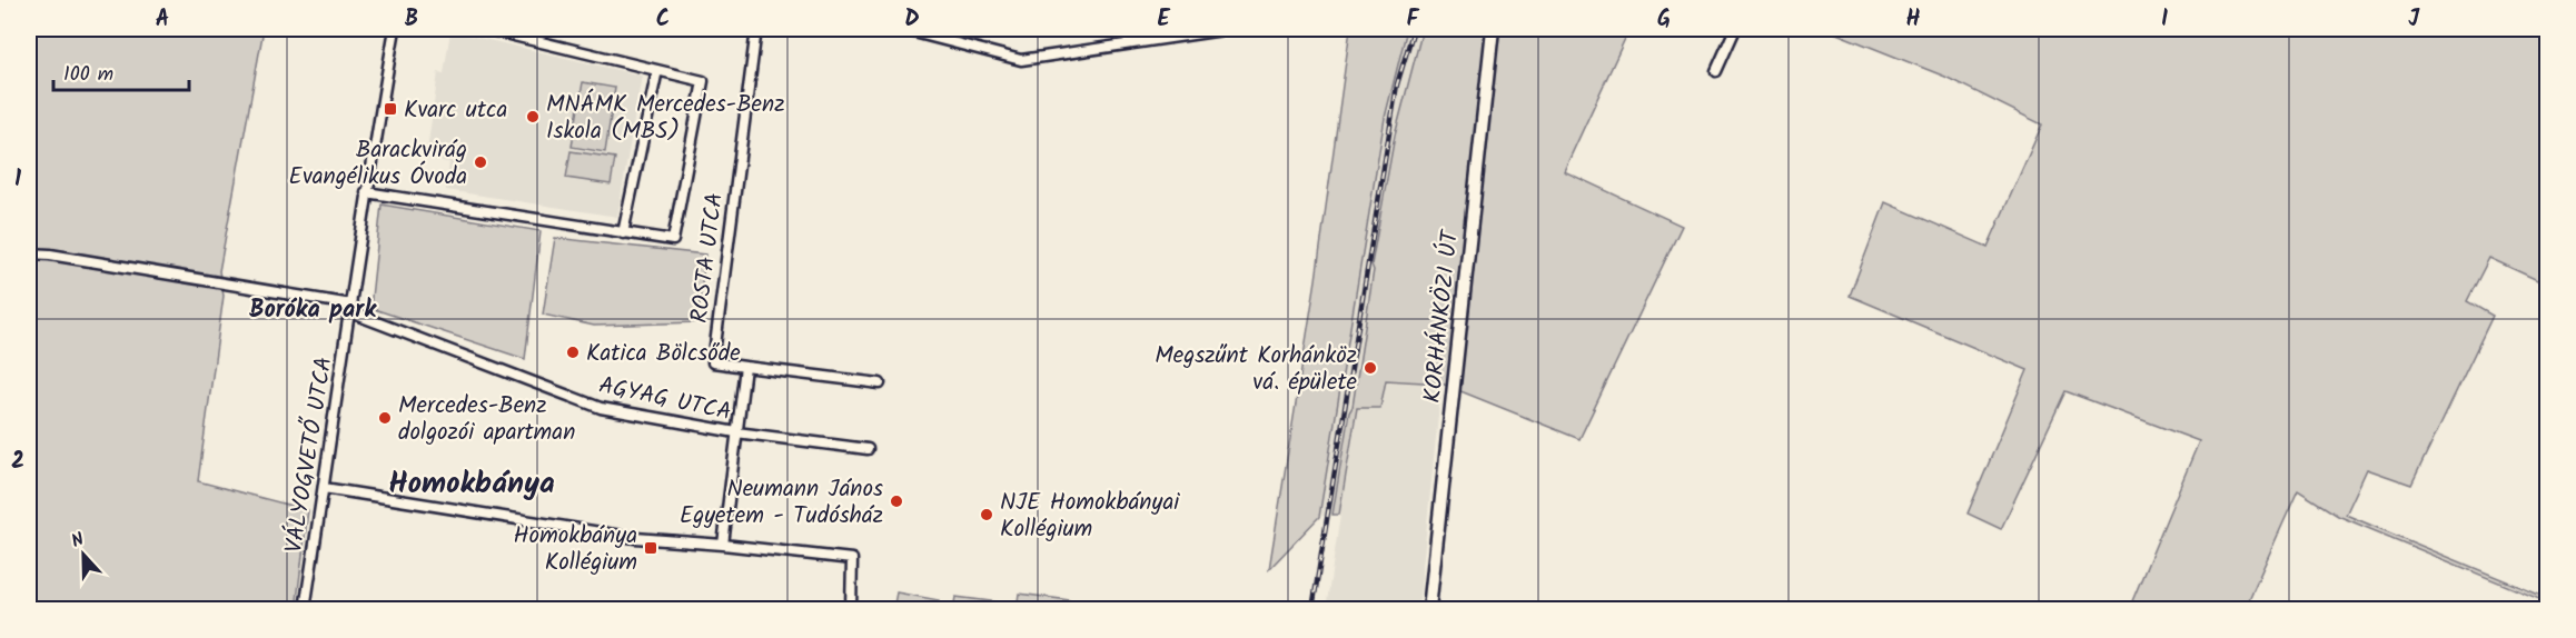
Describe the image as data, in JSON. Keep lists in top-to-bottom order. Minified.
{"streets":{"street":["ROSTA UTCA","KORHÁNKÖZI ÚT","AGYAG UTCA","VÁLYOGVETŐ UTCA"]},"crossings":[["AGYAG UTCA","VÁLYOGVETŐ UTCA"]],"districts":["Boróka park","Homokbánya"],"places":{"transit":["Kvarc utca","Homokbánya Kollégium"],"other":["MNÁMK Mercedes-Benz Iskola (MBS)","Barackvirág Evangélikus Óvoda","Katica Bölcsőde","Megszűnt Korhánköz vá. épülete","Mercedes-Benz dolgozói apartman","Neumann János Egyetem - Tudósház","NJE Homokbányai Kollégium"]},"scale_bar":"100 m","north":"top","grid":{"columns":["A","B","C","D","E","F","G","H","I","J"],"rows":["1","2"]}}
